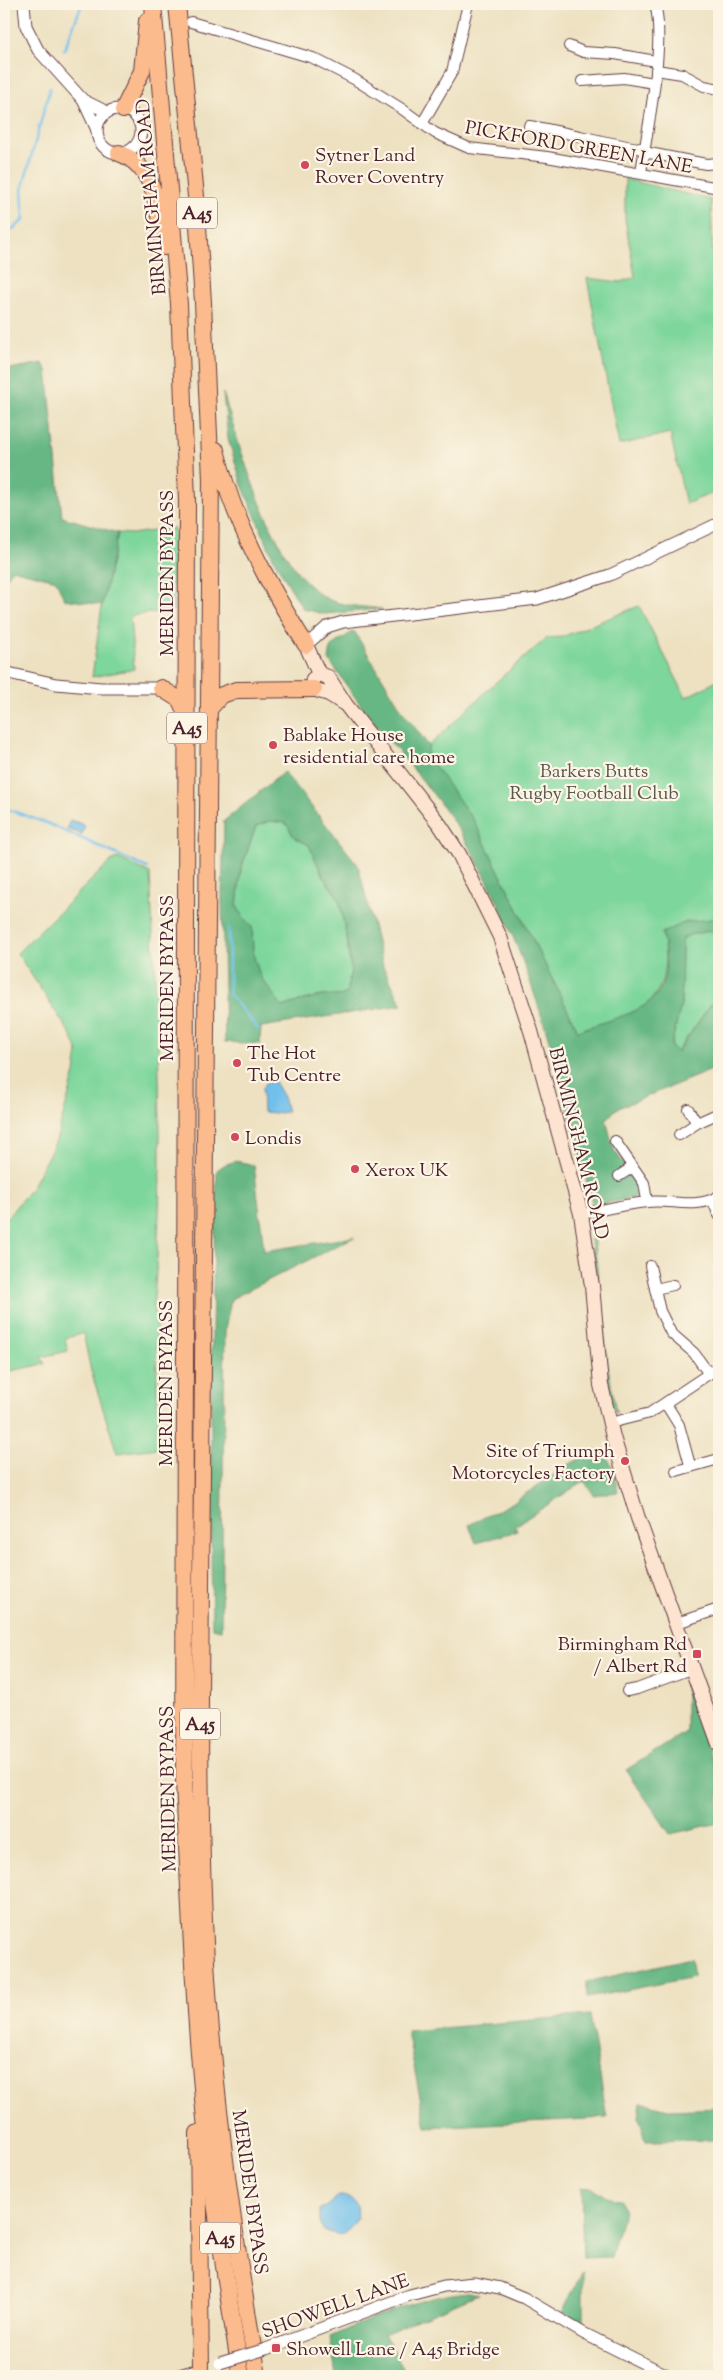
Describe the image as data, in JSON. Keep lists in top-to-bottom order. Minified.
{"streets":{"highway":["BIRMINGHAM ROAD","A45","MERIDEN BYPASS"],"street":["PICKFORD GREEN LANE","SHOWELL LANE"]},"crossings":[["BIRMINGHAM ROAD","A45"],["BIRMINGHAM ROAD","MERIDEN BYPASS"],["A45","MERIDEN BYPASS"]],"parks":["Barkers Butts Rugby Football Club"],"places":{"other":["Sytner Land Rover Coventry","Bablake House residential care home","The Hot Tub Centre","Londis","Xerox UK","Site of Triumph Motorcycles Factory"],"transit":["Birmingham Rd / Albert Rd","Showell Lane / A45 Bridge"]}}
